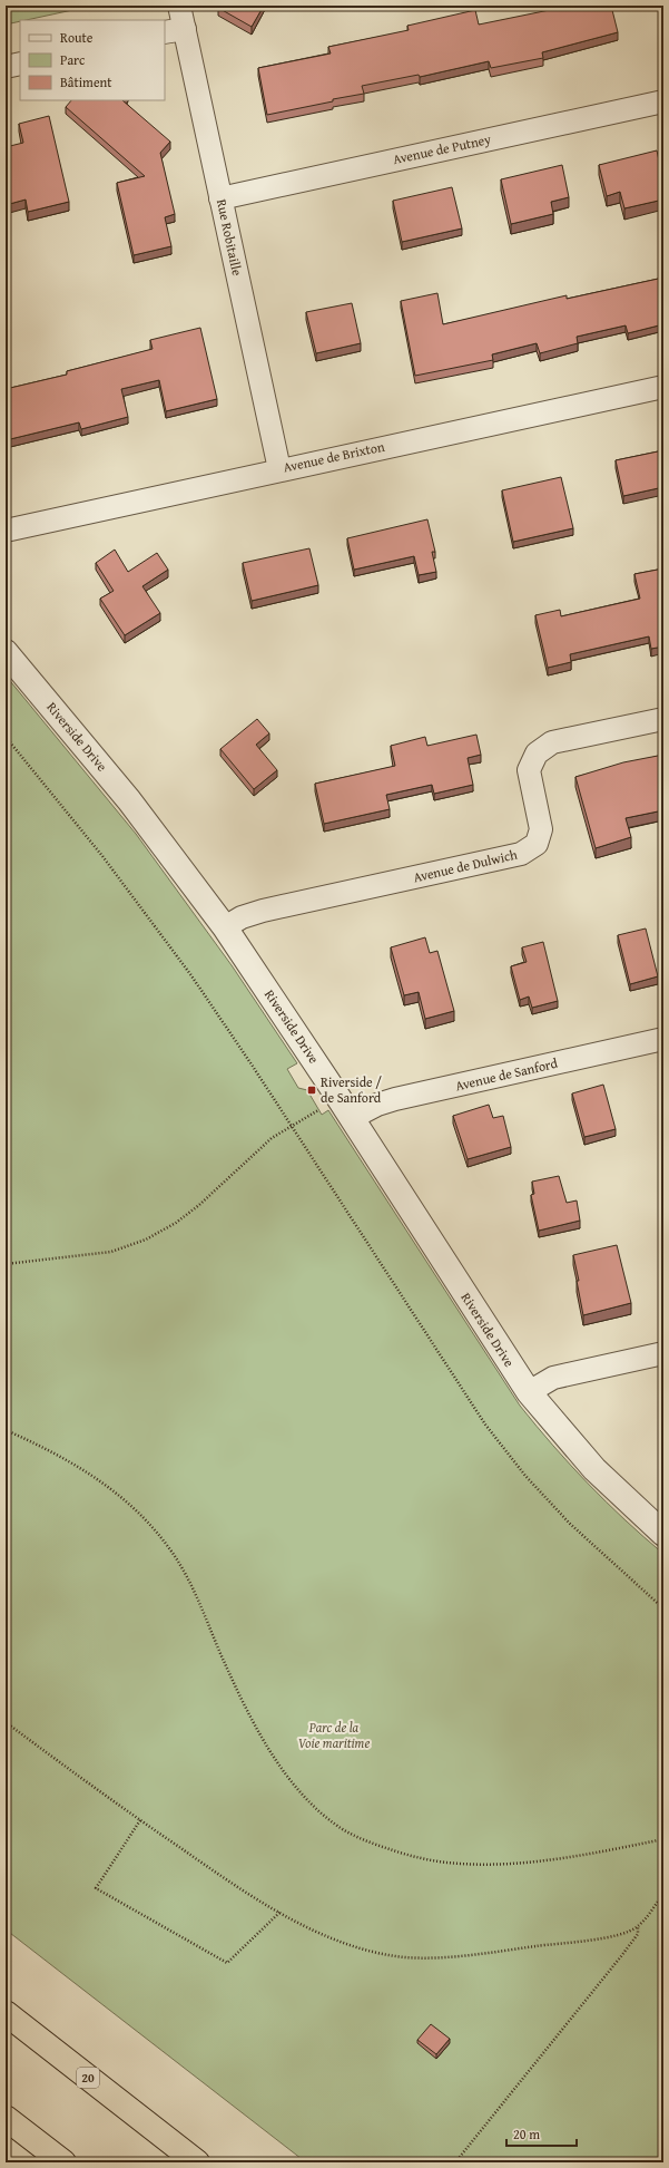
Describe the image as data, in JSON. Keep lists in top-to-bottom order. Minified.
{"streets":{"highway":["20"],"street":["Avenue de Putney","Rue Robitaille","Avenue de Brixton","Riverside Drive","Avenue de Dulwich","Avenue de Sanford"]},"crossings":[["Avenue de Putney","Rue Robitaille"],["Rue Robitaille","Avenue de Brixton"],["Riverside Drive","Avenue de Dulwich"],["Riverside Drive","Avenue de Sanford"]],"parks":["Parc de la Voie maritime"],"places":{"transit":["Riverside / de Sanford"]},"legend":["Route","Parc","Bâtiment"],"scale_bar":"20 m"}
